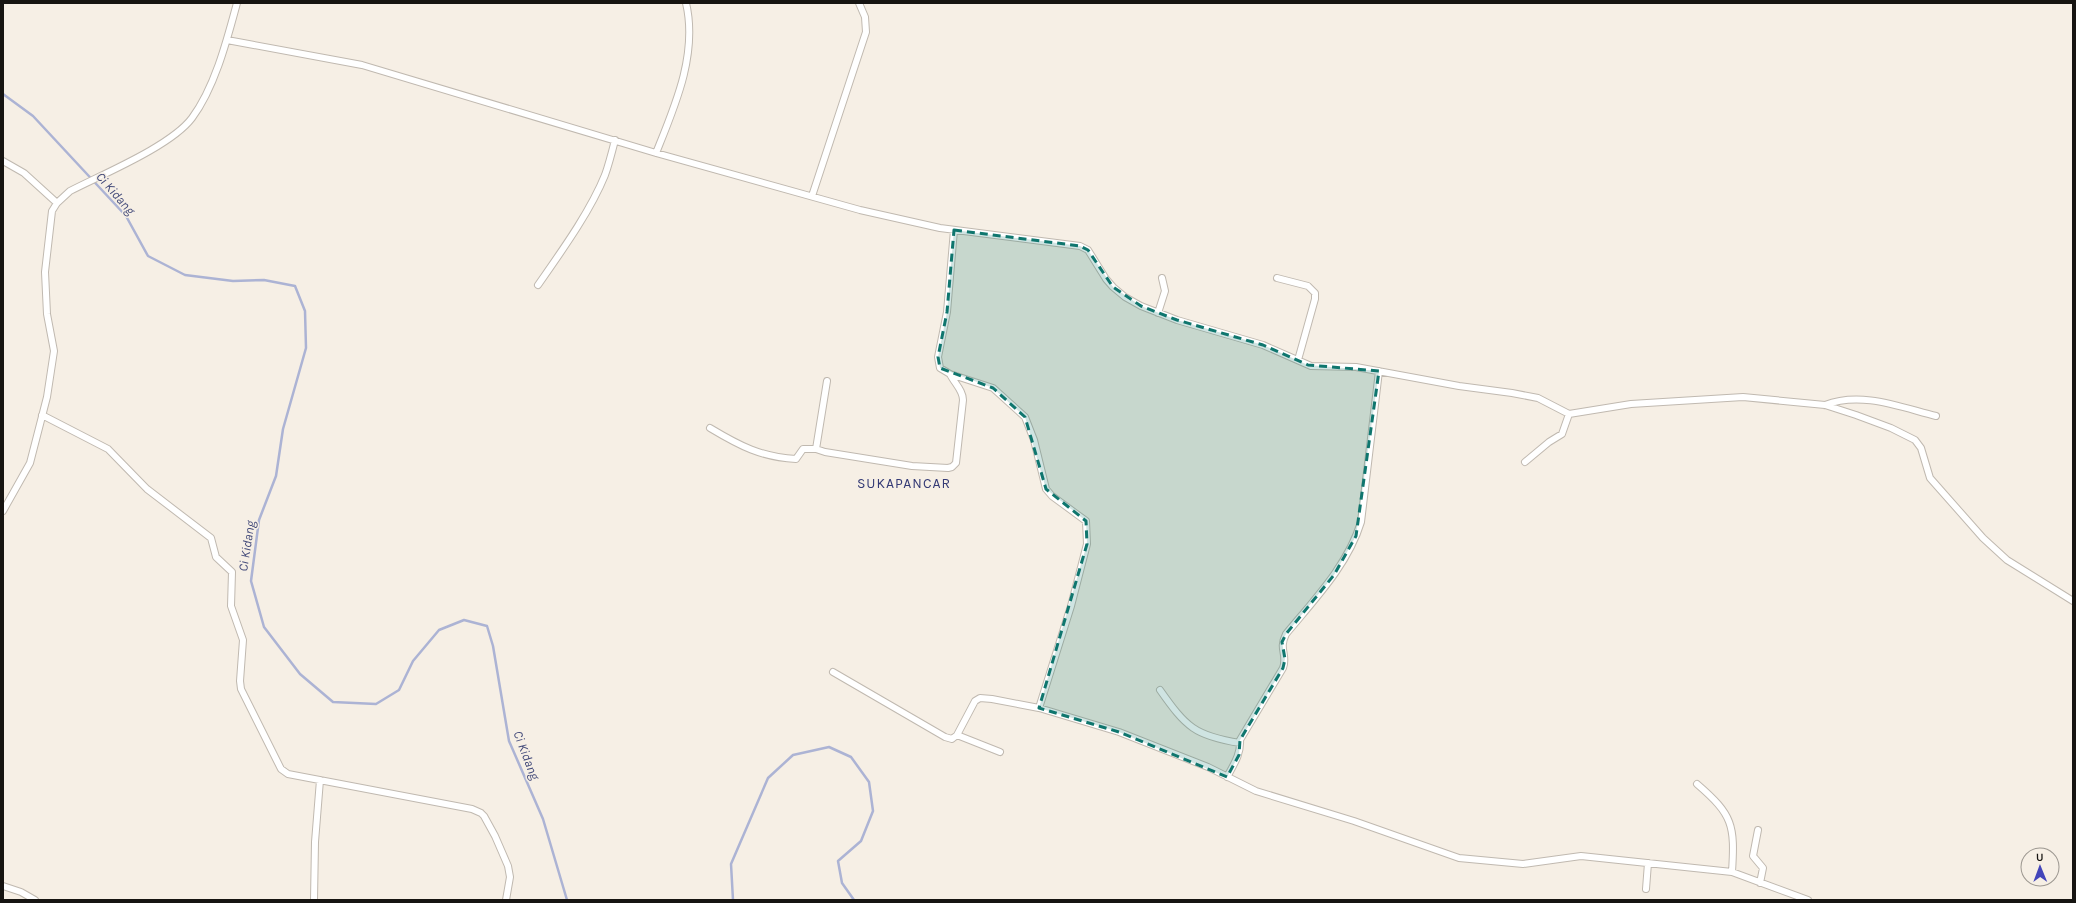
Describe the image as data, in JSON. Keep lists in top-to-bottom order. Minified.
{"districts":["SUKAPANCAR"],"water":["Ci Kidang"],"north":"top"}
